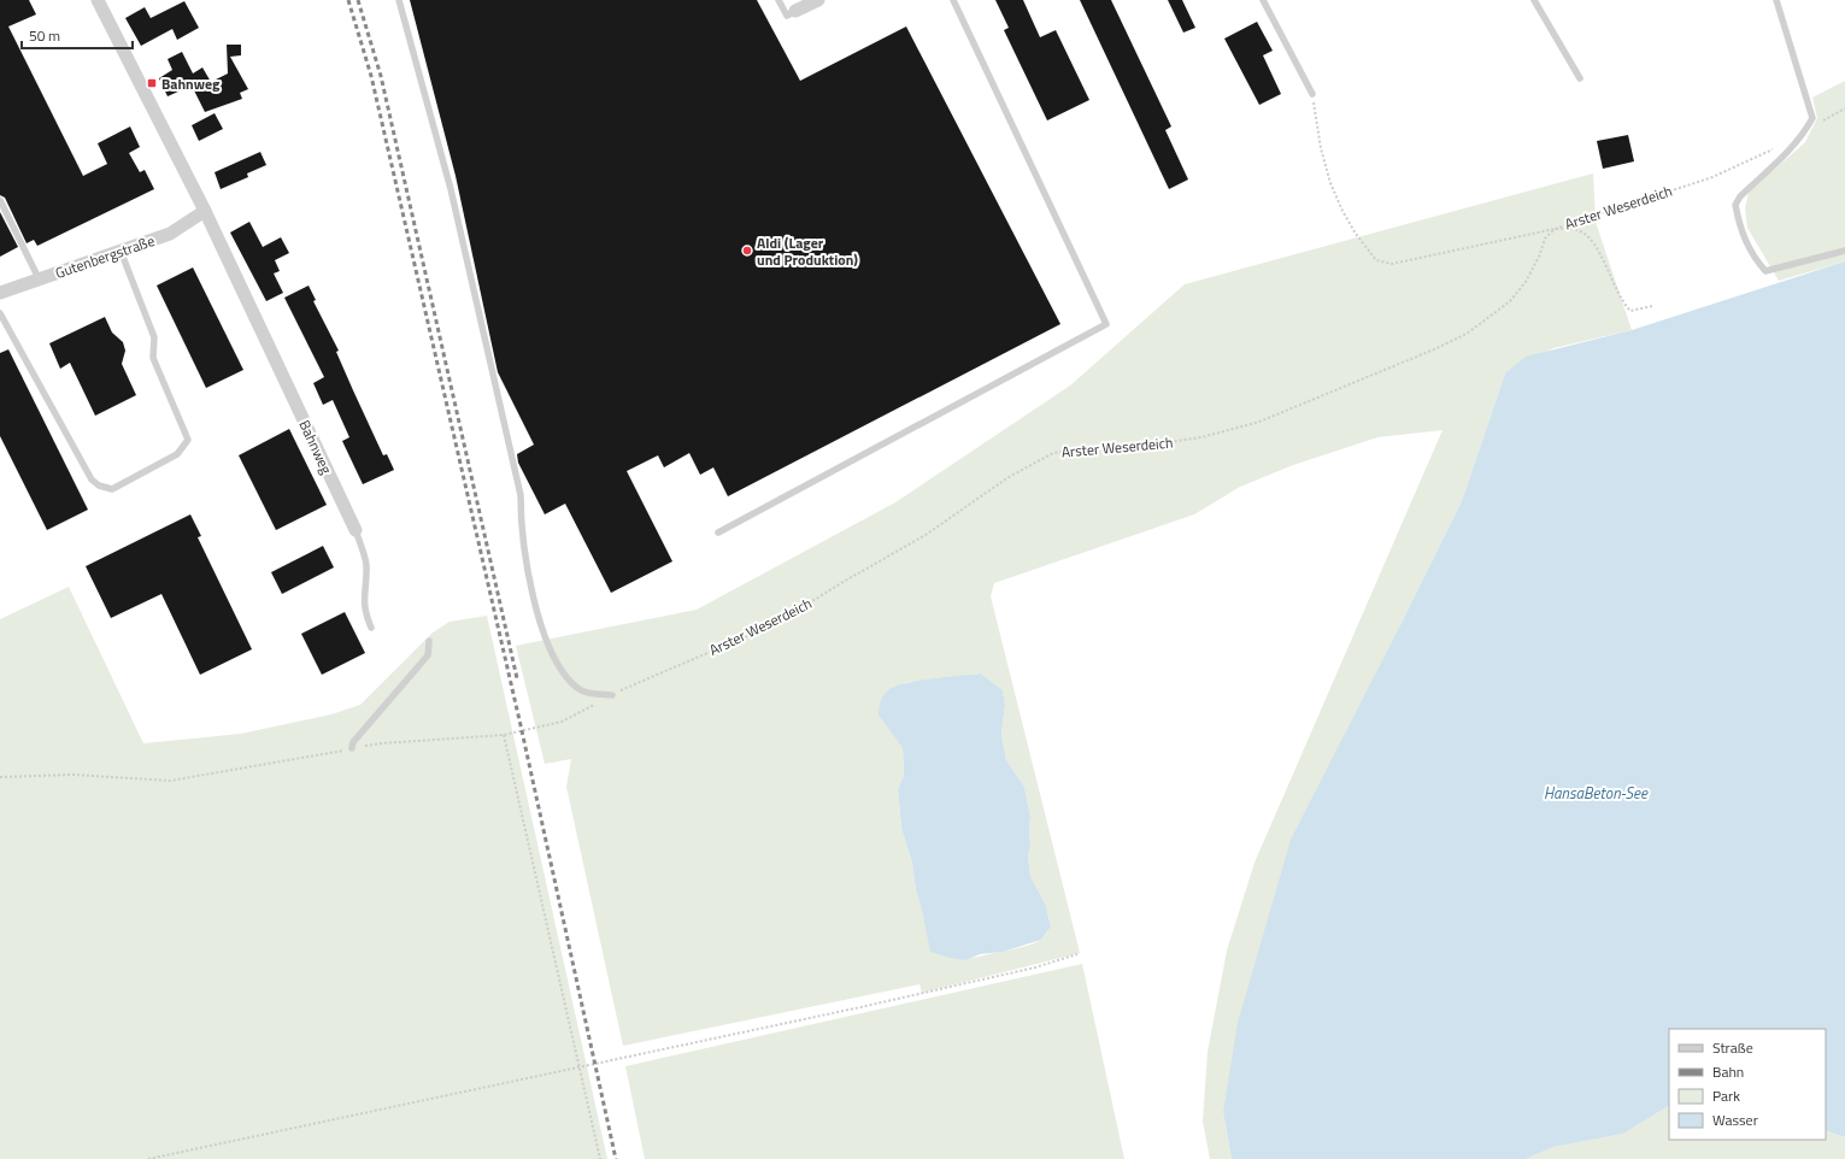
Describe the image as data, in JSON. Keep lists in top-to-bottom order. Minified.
{"streets":{"street":["Gutenbergstraße","Bahnweg"],"path":["Arster Weserdeich"]},"crossings":[["Gutenbergstraße","Bahnweg"]],"water":["HansaBeton-See"],"places":{"transit":["Bahnweg"],"other":["Aldi (Lager und Produktion)"]},"legend":["Straße","Bahn","Park","Wasser"],"scale_bar":"50 m"}
